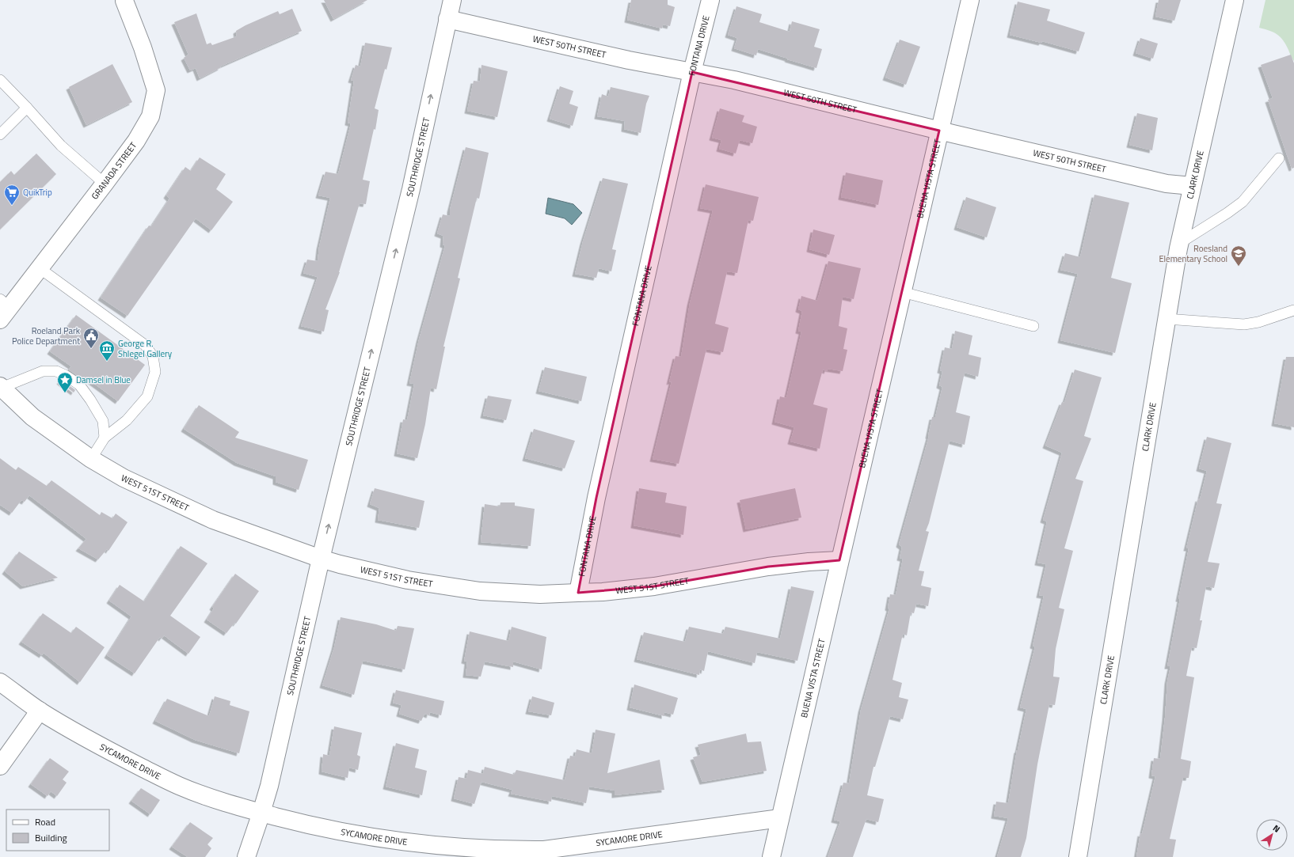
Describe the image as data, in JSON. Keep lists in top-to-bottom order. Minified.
{"streets":{"street":["FONTANA DRIVE","WEST 50TH STREET","SOUTHRIDGE STREET","GRANADA STREET","CLARK DRIVE","BUENA VISTA STREET","WEST 51ST STREET","SYCAMORE DRIVE"]},"crossings":[["FONTANA DRIVE","WEST 50TH STREET"],["FONTANA DRIVE","WEST 51ST STREET"],["WEST 50TH STREET","SOUTHRIDGE STREET"],["WEST 50TH STREET","CLARK DRIVE"],["WEST 50TH STREET","BUENA VISTA STREET"],["SOUTHRIDGE STREET","WEST 51ST STREET"],["SOUTHRIDGE STREET","SYCAMORE DRIVE"],["BUENA VISTA STREET","WEST 51ST STREET"],["BUENA VISTA STREET","SYCAMORE DRIVE"]],"one_way":["SOUTHRIDGE STREET"],"places":{"supermarket":["QuikTrip"],"school or university":["Roesland Elementary School"],"public building":["Roeland Park Police Department"],"museum":["George R. Shlegel Gallery"],"place":["Damsel in Blue"]},"legend":["Road","Building"],"north":"top right"}
